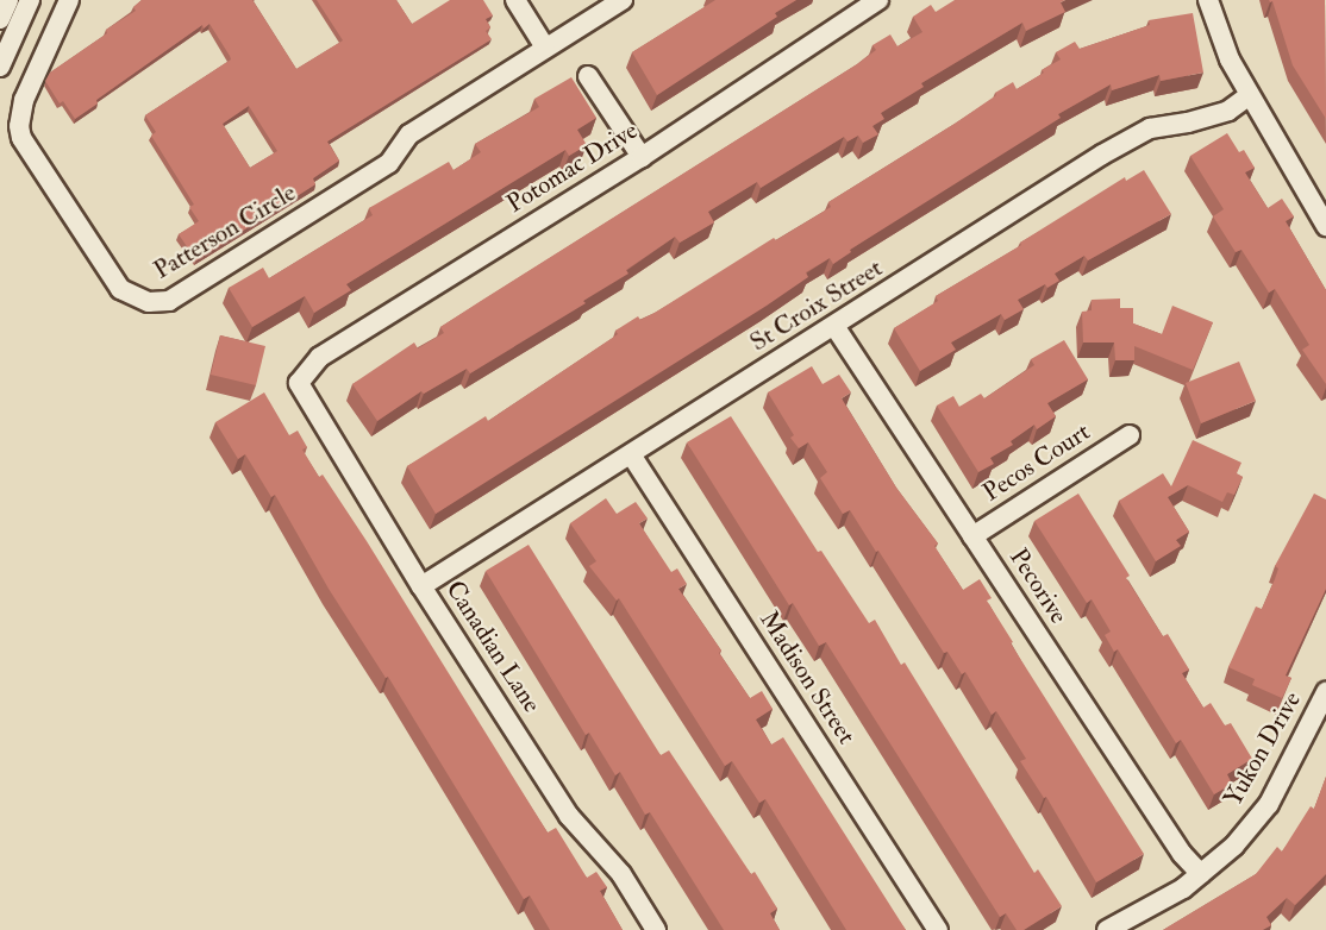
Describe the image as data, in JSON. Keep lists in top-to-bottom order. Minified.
{"streets":{"street":["Potomac Drive","Patterson Circle","St Croix Street","Pecos Court","Pecorive","Canadian Lane","Madison Street","Yukon Drive"]},"crossings":[["Potomac Drive","Canadian Lane"],["St Croix Street","Pecorive"],["St Croix Street","Canadian Lane"],["St Croix Street","Madison Street"],["Pecos Court","Pecorive"],["Pecorive","Yukon Drive"]]}
